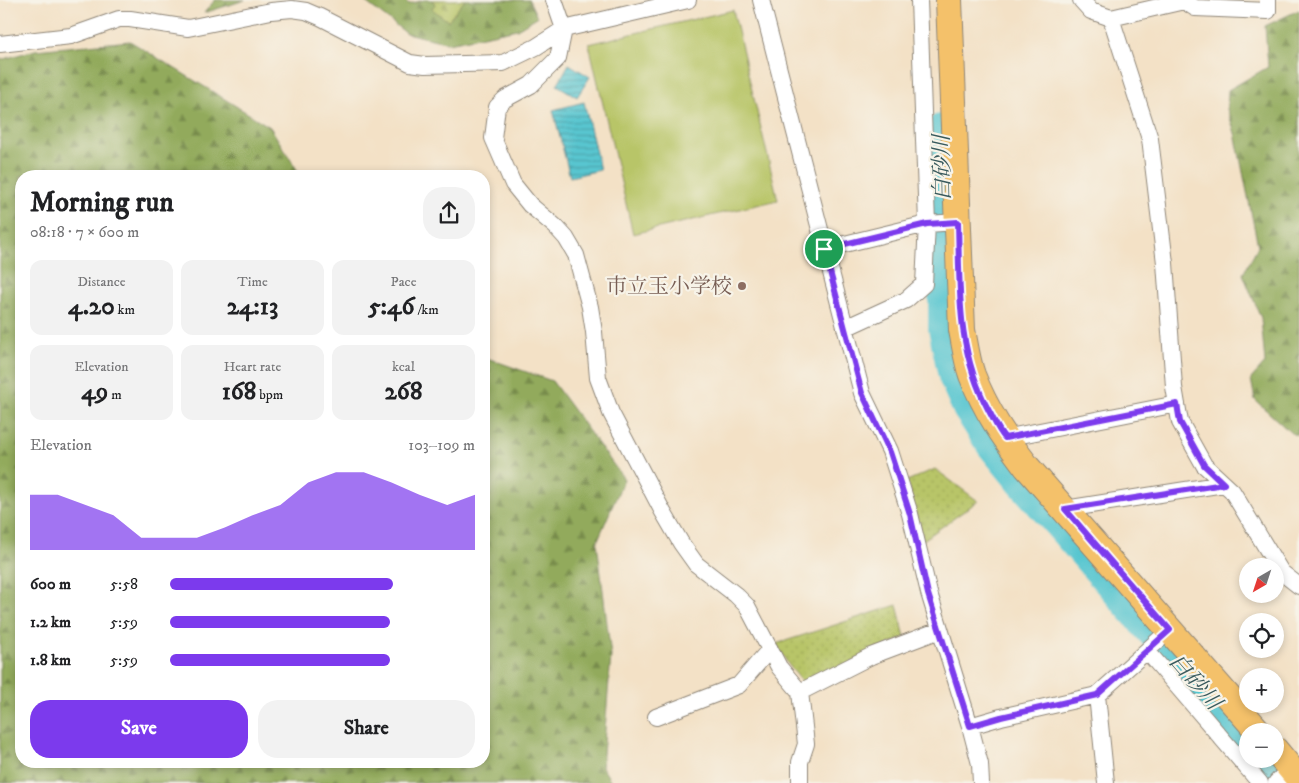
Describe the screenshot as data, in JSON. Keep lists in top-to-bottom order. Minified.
{"water":["白砂川"],"places":["市立玉小学校"],"north":"bottom left","page":{"heading":["Morning run","08:18 · 7 × 600 m"],"stats":[["Distance","4.20 km"],["Time","24:13"],["Pace","5:46 /km"],["Elevation","49 m"],["Heart rate","168 bpm"],["kcal","268"]],"chart":["Elevation","103–109 m"],"map_buttons":["+","−"],"list":[{"name":"600 m","note":"5:58"},{"name":"1.2 km","note":"5:59"},{"name":"1.8 km","note":"5:59"}],"buttons":["Save","Share"]}}
